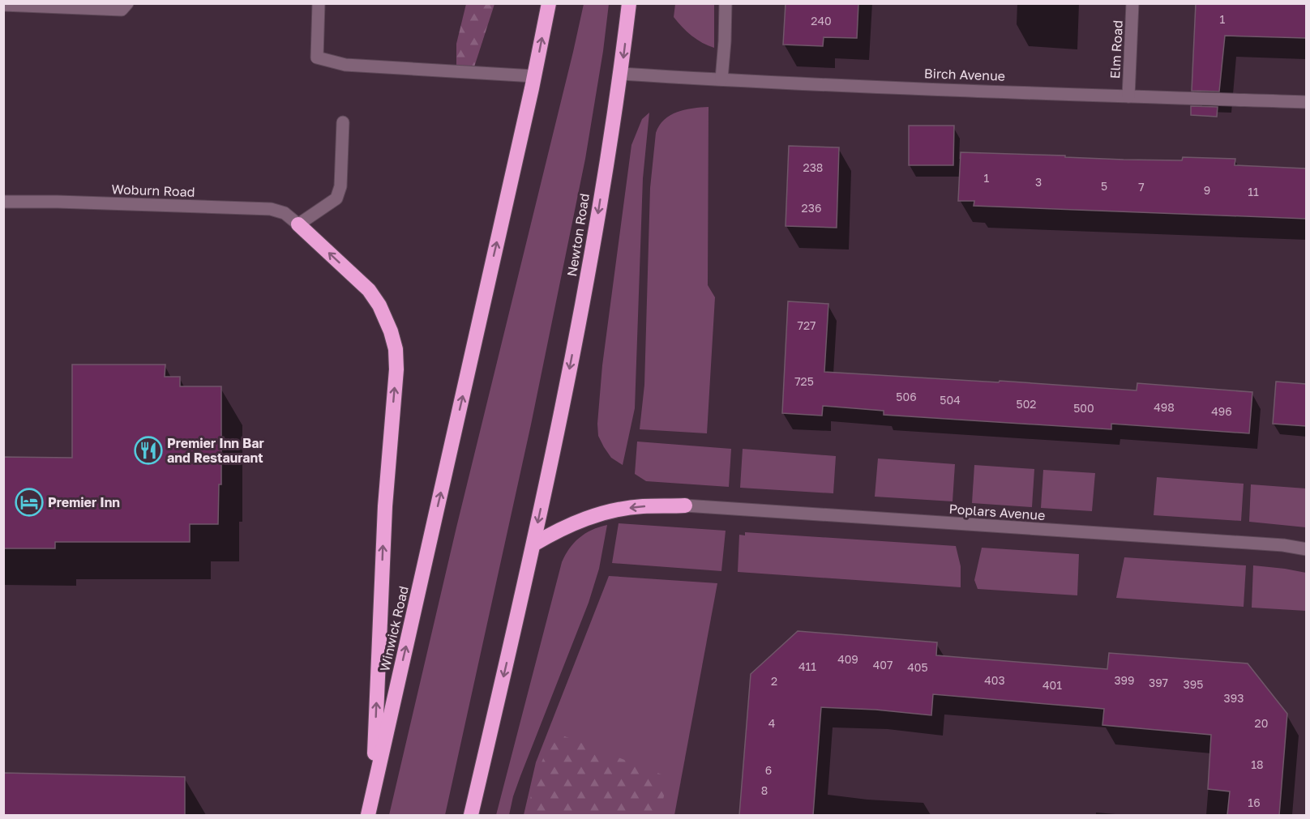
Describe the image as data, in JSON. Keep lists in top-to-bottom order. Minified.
{"streets":{"highway":["Newton Road","Winwick Road"],"street":["Elm Road","Birch Avenue","Woburn Road","Poplars Avenue"]},"crossings":[["Elm Road","Birch Avenue"],["Birch Avenue","Newton Road"]],"one_way":["Newton Road"],"places":{"restaurant":["Premier Inn Bar and Restaurant"],"hotel":["Premier Inn"]},"house_numbers":["1","240","238","1","3","5","7","9","11","236","727","725","506","504","502","498","500","496","409","407","411","405","403","399","2","397","395","401","393","4","20","18","6","8","16"]}
